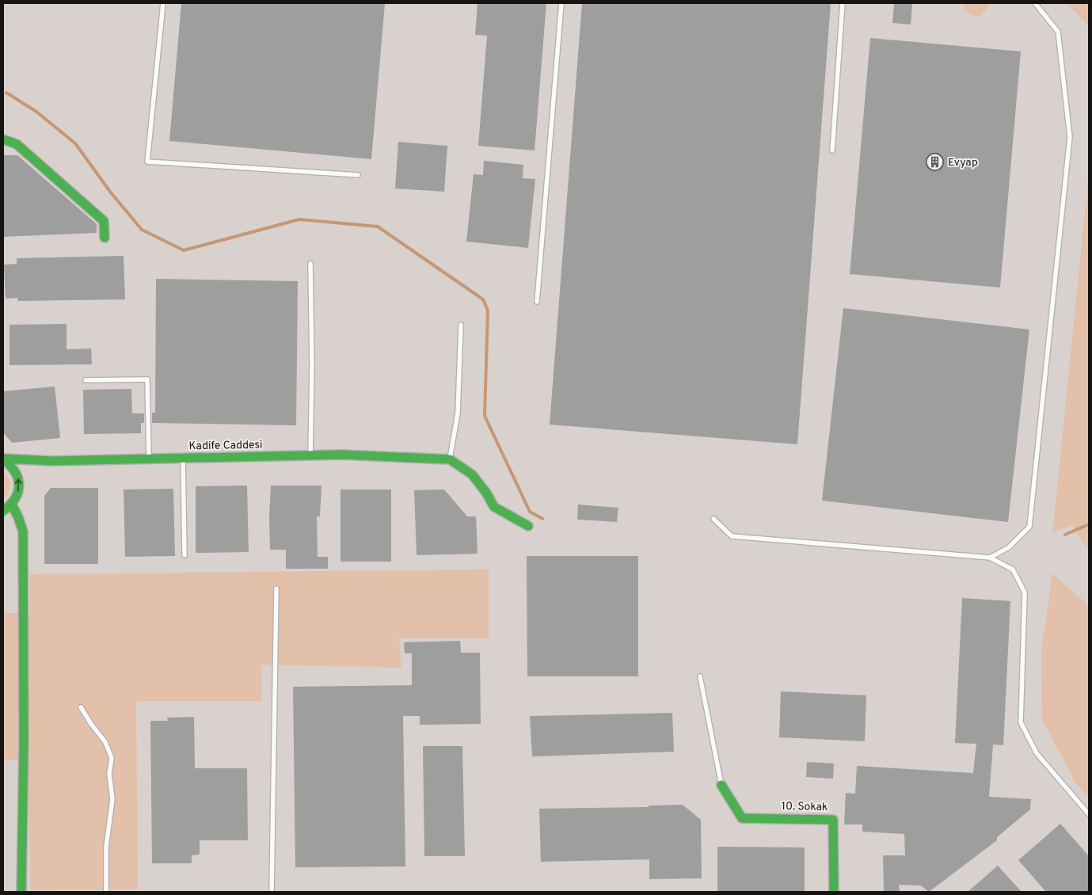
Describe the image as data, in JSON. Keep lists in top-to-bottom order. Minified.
{"streets":{"street":["Kadife Caddesi","10. Sokak"]},"places":{"building":["Evyap"]}}
